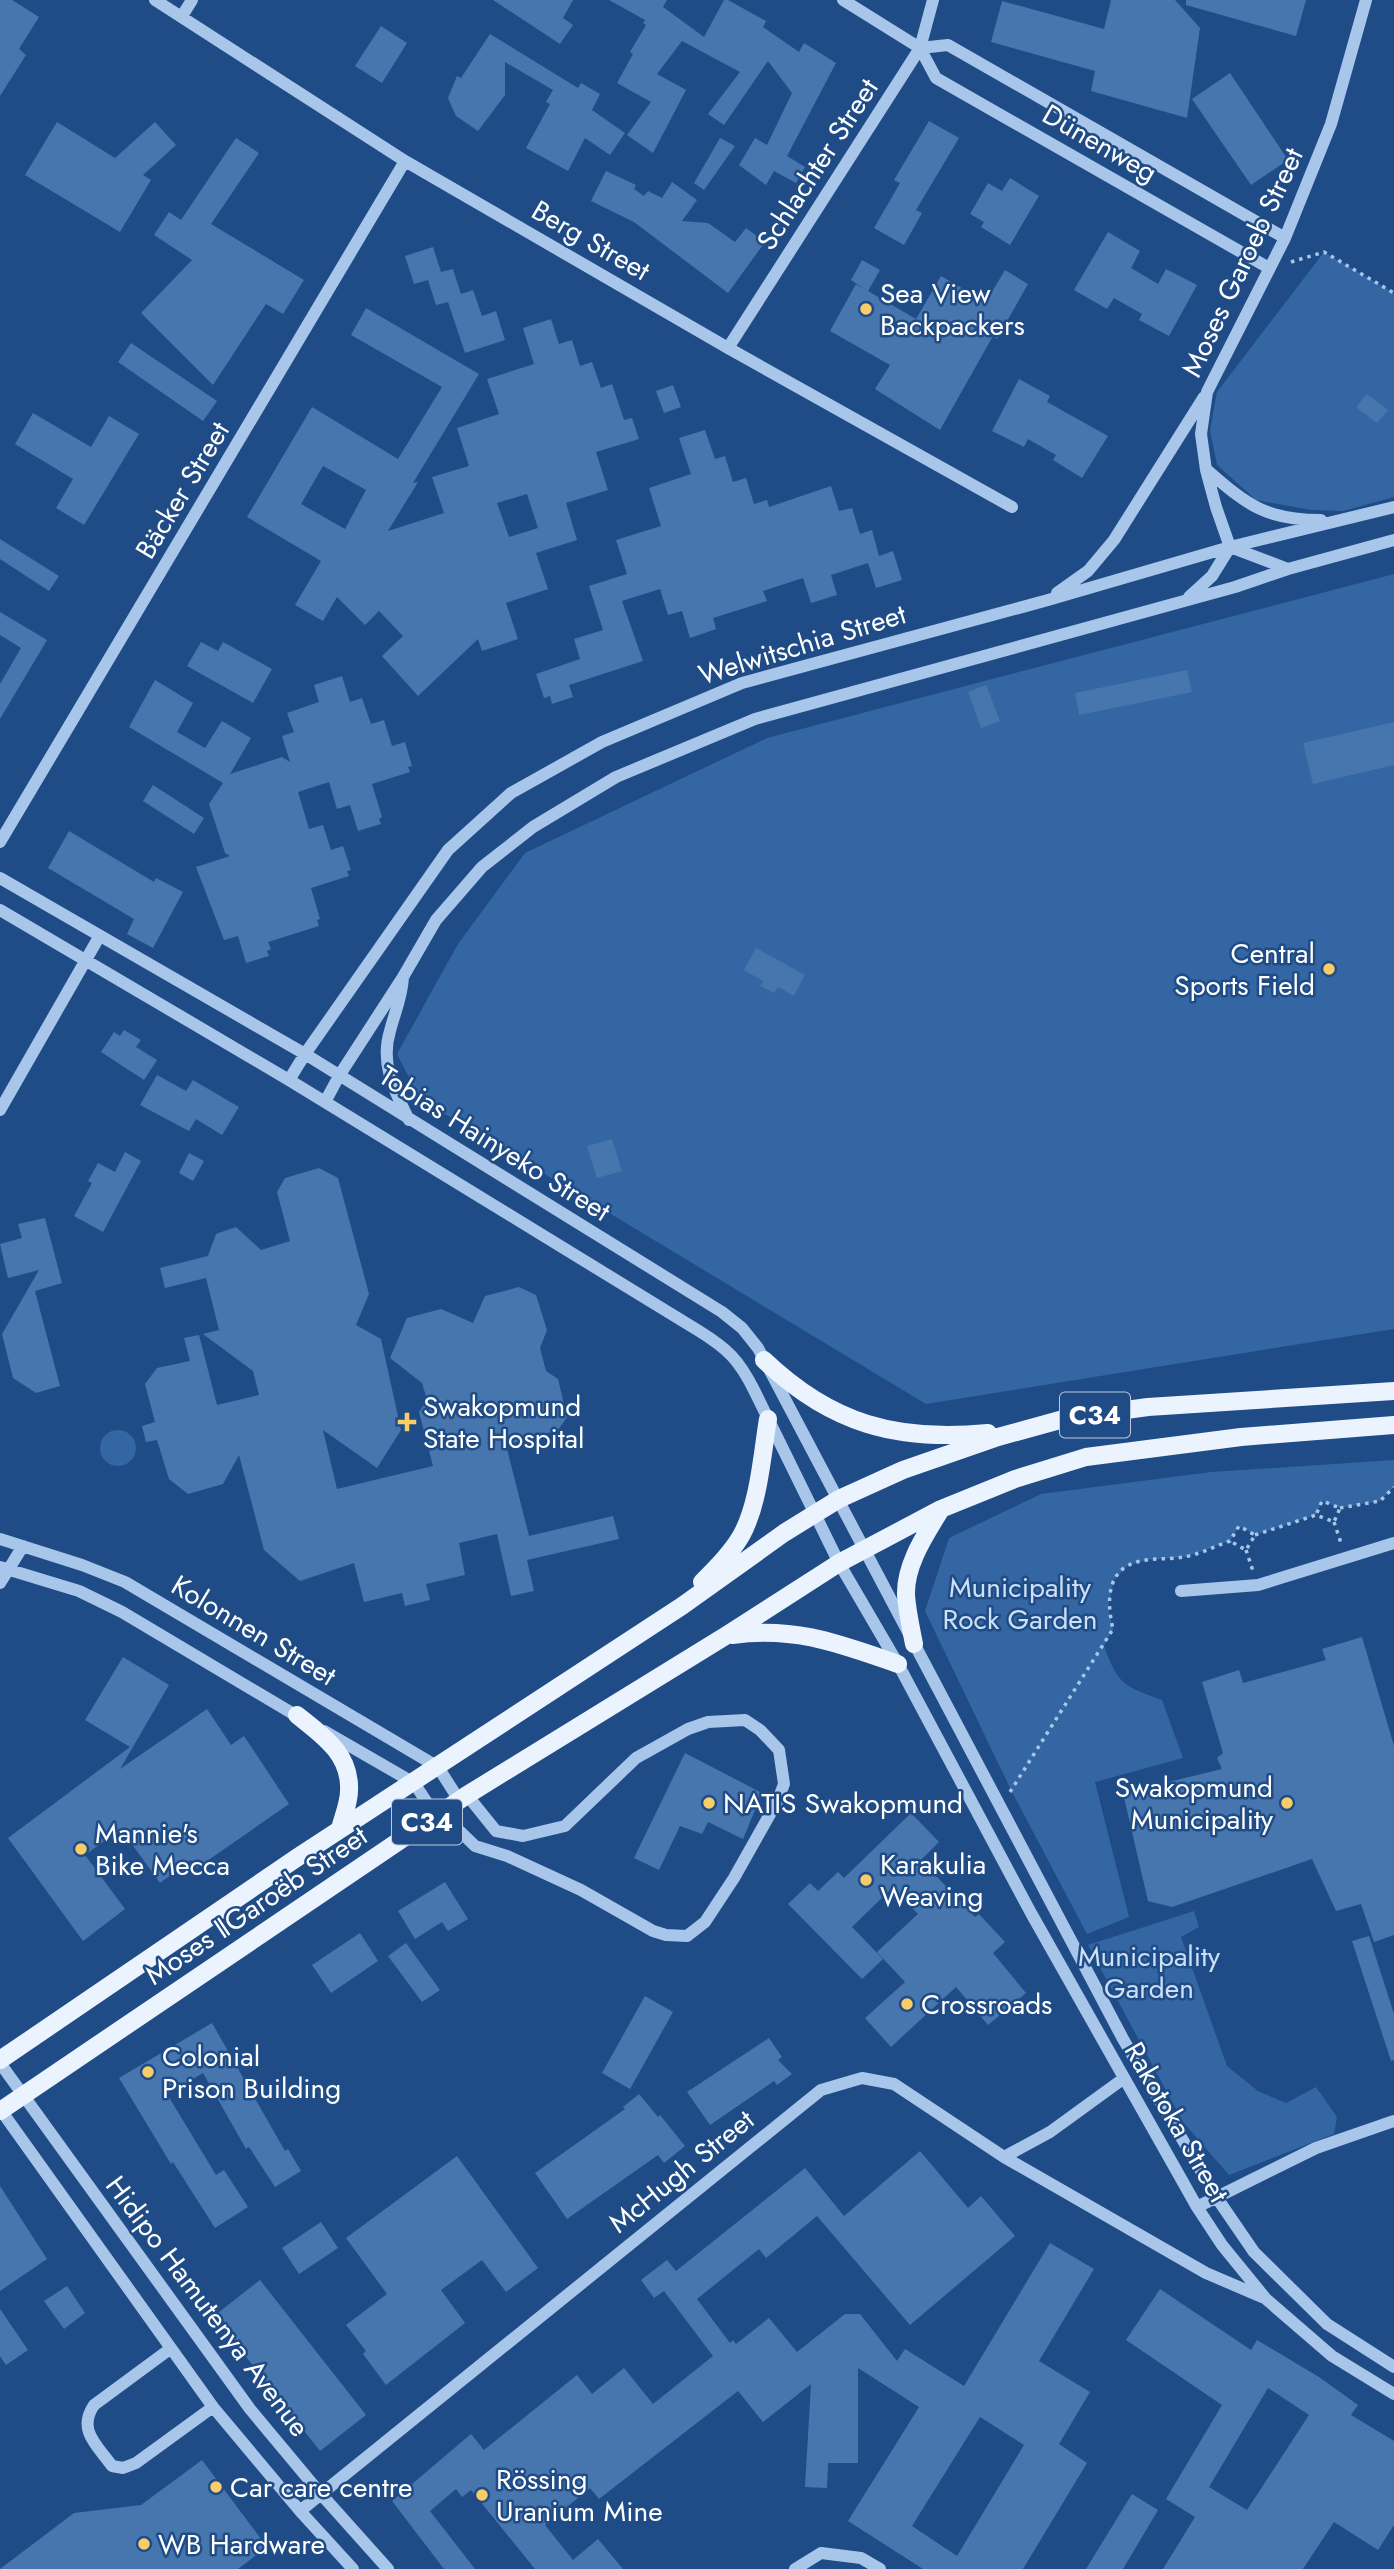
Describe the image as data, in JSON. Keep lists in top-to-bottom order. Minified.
{"streets":{"main road":["C34","Moses ǁGaroëb Street"],"street":["Dünenweg","Schlachter Street","Berg Street","Moses Garoeb Street","Bäcker Street","Welwitschia Street","Tobias Hainyeko Street","Kolonnen Street","Rakotoka Street","McHugh Street","Hidipo Hamutenya Avenue"]},"crossings":[["Dünenweg","Schlachter Street"],["Dünenweg","Moses Garoeb Street"],["Schlachter Street","Berg Street"],["Berg Street","Bäcker Street"],["Moses Garoeb Street","Welwitschia Street"],["Welwitschia Street","Tobias Hainyeko Street"],["Tobias Hainyeko Street","C34"],["Tobias Hainyeko Street","Moses ǁGaroëb Street"],["Tobias Hainyeko Street","Rakotoka Street"],["C34","Moses ǁGaroëb Street"],["C34","Rakotoka Street"],["Kolonnen Street","Moses ǁGaroëb Street"],["Moses ǁGaroëb Street","Rakotoka Street"],["Moses ǁGaroëb Street","Hidipo Hamutenya Avenue"],["Rakotoka Street","McHugh Street"],["McHugh Street","Hidipo Hamutenya Avenue"]],"parks":["Municipality Rock Garden","Municipality Garden"],"places":{"other":["Sea View Backpackers","Central Sports Field","NATIS Swakopmund","Swakopmund Municipality","Mannie's Bike Mecca","Karakulia Weaving","Crossroads","Colonial Prison Building","Car care centre","Rössing Uranium Mine","WB Hardware"],"health":["Swakopmund State Hospital"]}}
